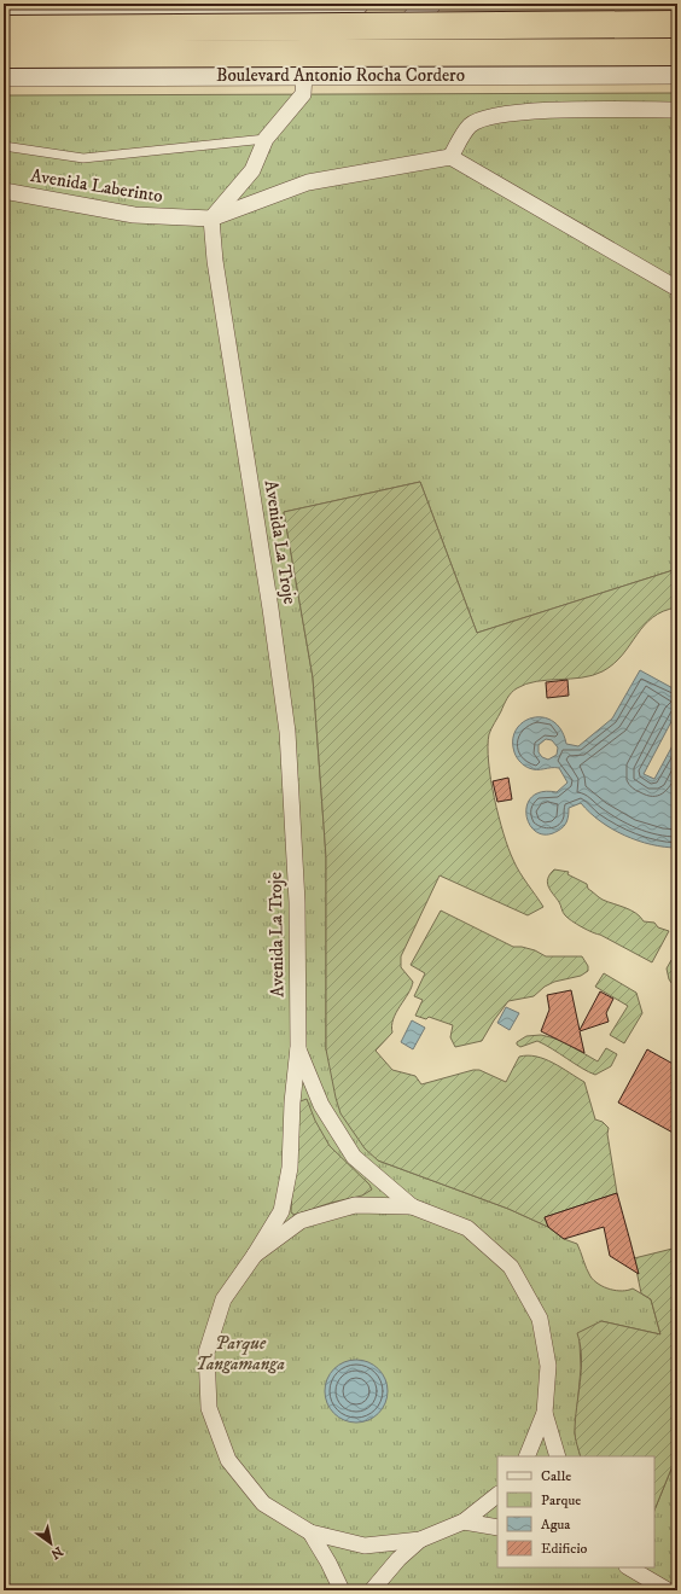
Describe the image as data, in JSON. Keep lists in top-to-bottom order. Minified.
{"streets":{"street":["Boulevard Antonio Rocha Cordero","Avenida Laberinto","Avenida La Troje"]},"crossings":[["Avenida Laberinto","Avenida La Troje"]],"parks":["Parque Tangamanga"],"legend":["Calle","Parque","Agua","Edificio"],"north":"bottom right"}
